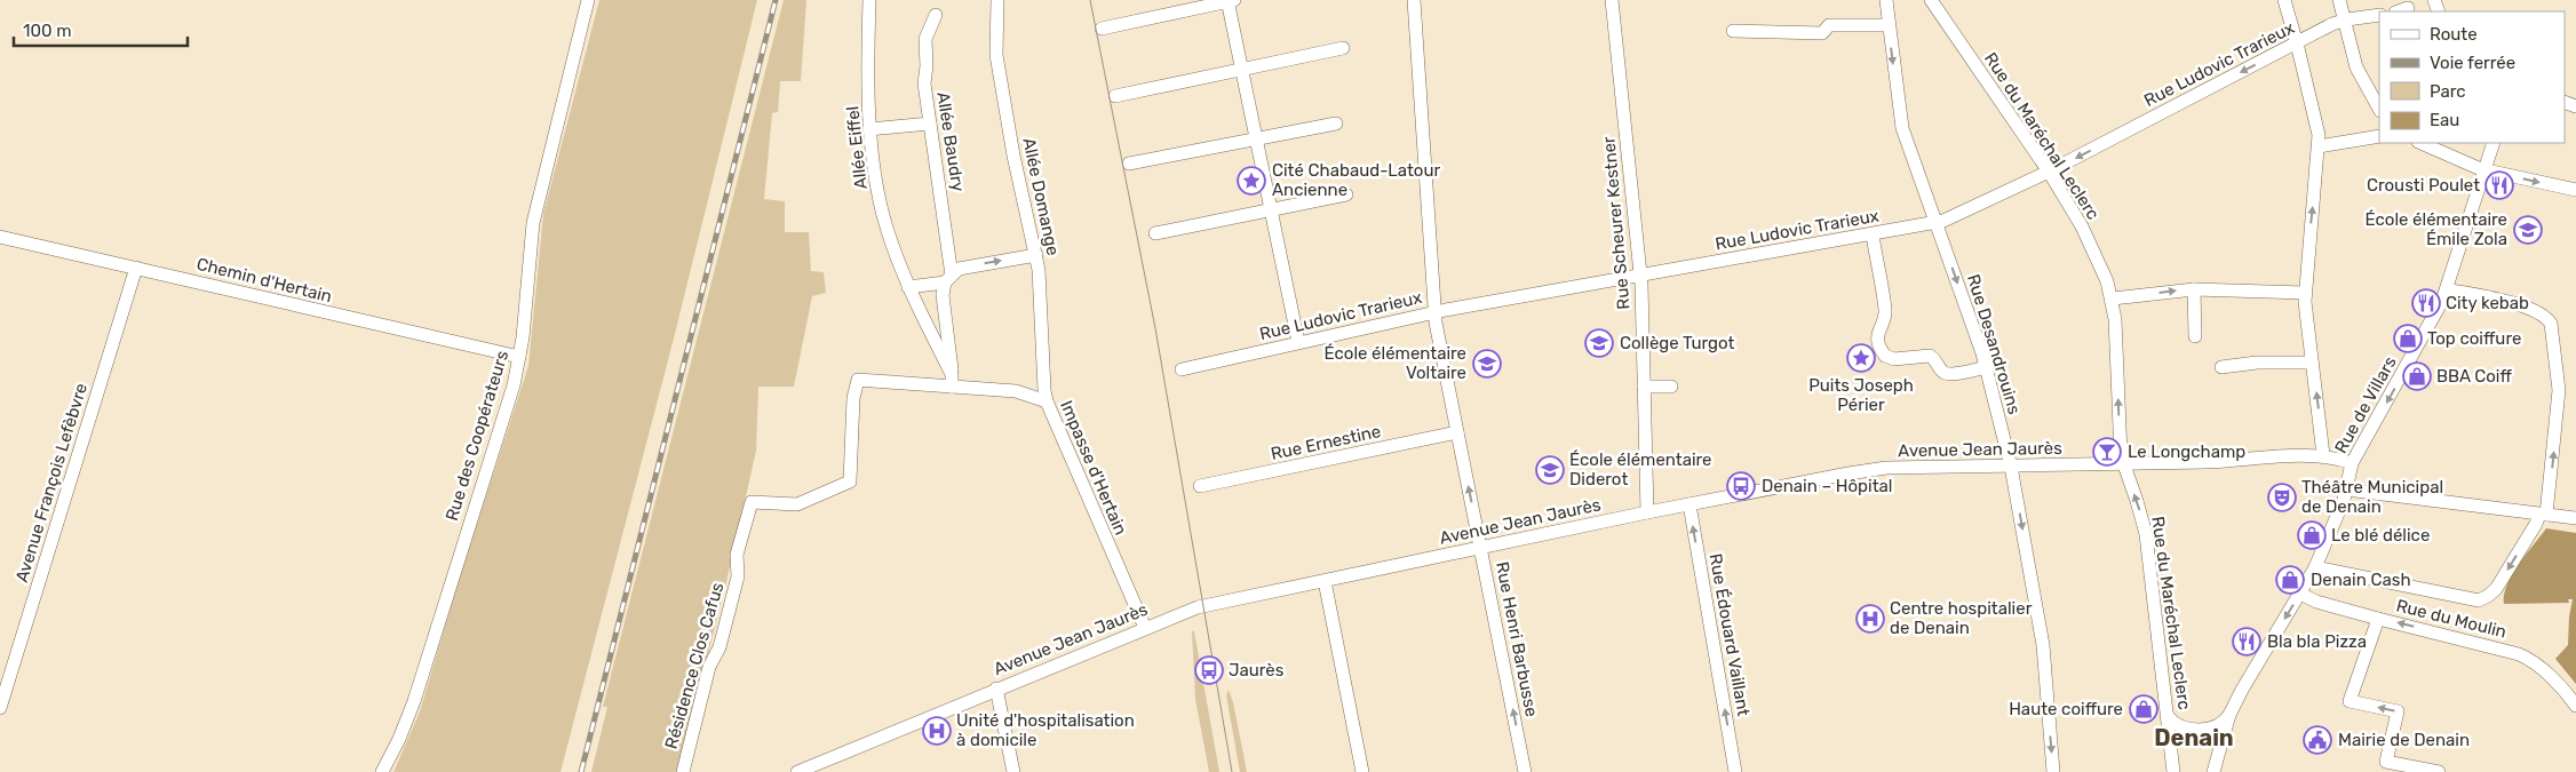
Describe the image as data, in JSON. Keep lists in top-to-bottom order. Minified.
{"streets":{"street":["Rue Ludovic Trarieux","Rue du Maréchal Leclerc","Allée Baudry","Allée Eiffel","Allée Domange","Rue Scheurer Kestner","Chemin d'Hertain","Rue Desandrouins","Rue de Villars","Rue des Coopérateurs","Rue Ernestine","Avenue Jean Jaurès","Impasse d'Hertain","Avenue François Lefèbvre","Rue du Moulin","Rue Édouard Vaillant","Rue Henri Barbusse","Résidence Clos Cafus"]},"crossings":[["Rue Ludovic Trarieux","Rue du Maréchal Leclerc"],["Rue Ludovic Trarieux","Rue Scheurer Kestner"],["Rue Ludovic Trarieux","Rue Desandrouins"],["Rue Ludovic Trarieux","Rue Henri Barbusse"],["Rue du Maréchal Leclerc","Avenue Jean Jaurès"],["Allée Baudry","Allée Eiffel"],["Allée Baudry","Impasse d'Hertain"],["Allée Eiffel","Impasse d'Hertain"],["Allée Domange","Impasse d'Hertain"],["Rue Scheurer Kestner","Avenue Jean Jaurès"],["Chemin d'Hertain","Rue des Coopérateurs"],["Chemin d'Hertain","Avenue François Lefèbvre"],["Rue Desandrouins","Avenue Jean Jaurès"],["Rue de Villars","Avenue Jean Jaurès"],["Rue de Villars","Rue du Moulin"],["Rue Ernestine","Rue Henri Barbusse"],["Avenue Jean Jaurès","Impasse d'Hertain"],["Avenue Jean Jaurès","Rue Édouard Vaillant"],["Avenue Jean Jaurès","Rue Henri Barbusse"],["Impasse d'Hertain","Résidence Clos Cafus"]],"one_way":["Rue du Maréchal Leclerc","Rue Desandrouins","Rue de Villars","Rue du Moulin","Rue Édouard Vaillant","Rue Henri Barbusse"],"districts":["Denain"],"places":{"place":["Cité Chabaud-Latour Ancienne","Puits Joseph Périer"],"restaurant":["Crousti Poulet","City kebab","Bla bla Pizza"],"school or university":["École élémentaire Émile Zola","Collège Turgot","École élémentaire Voltaire","École élémentaire Diderot"],"shop":["Top coiffure","BBA Coiff","Le blé délice","Denain Cash","Haute coiffure"],"bar":["Le Longchamp"],"bus stop":["Denain – Hôpital","Jaurès"],"theatre":["Théâtre Municipal de Denain"],"hospital":["Centre hospitalier de Denain","Unité d'hospitalisation à domicile"],"public building":["Mairie de Denain"]},"legend":["Route","Voie ferrée","Parc","Eau"],"scale_bar":"100 m"}
